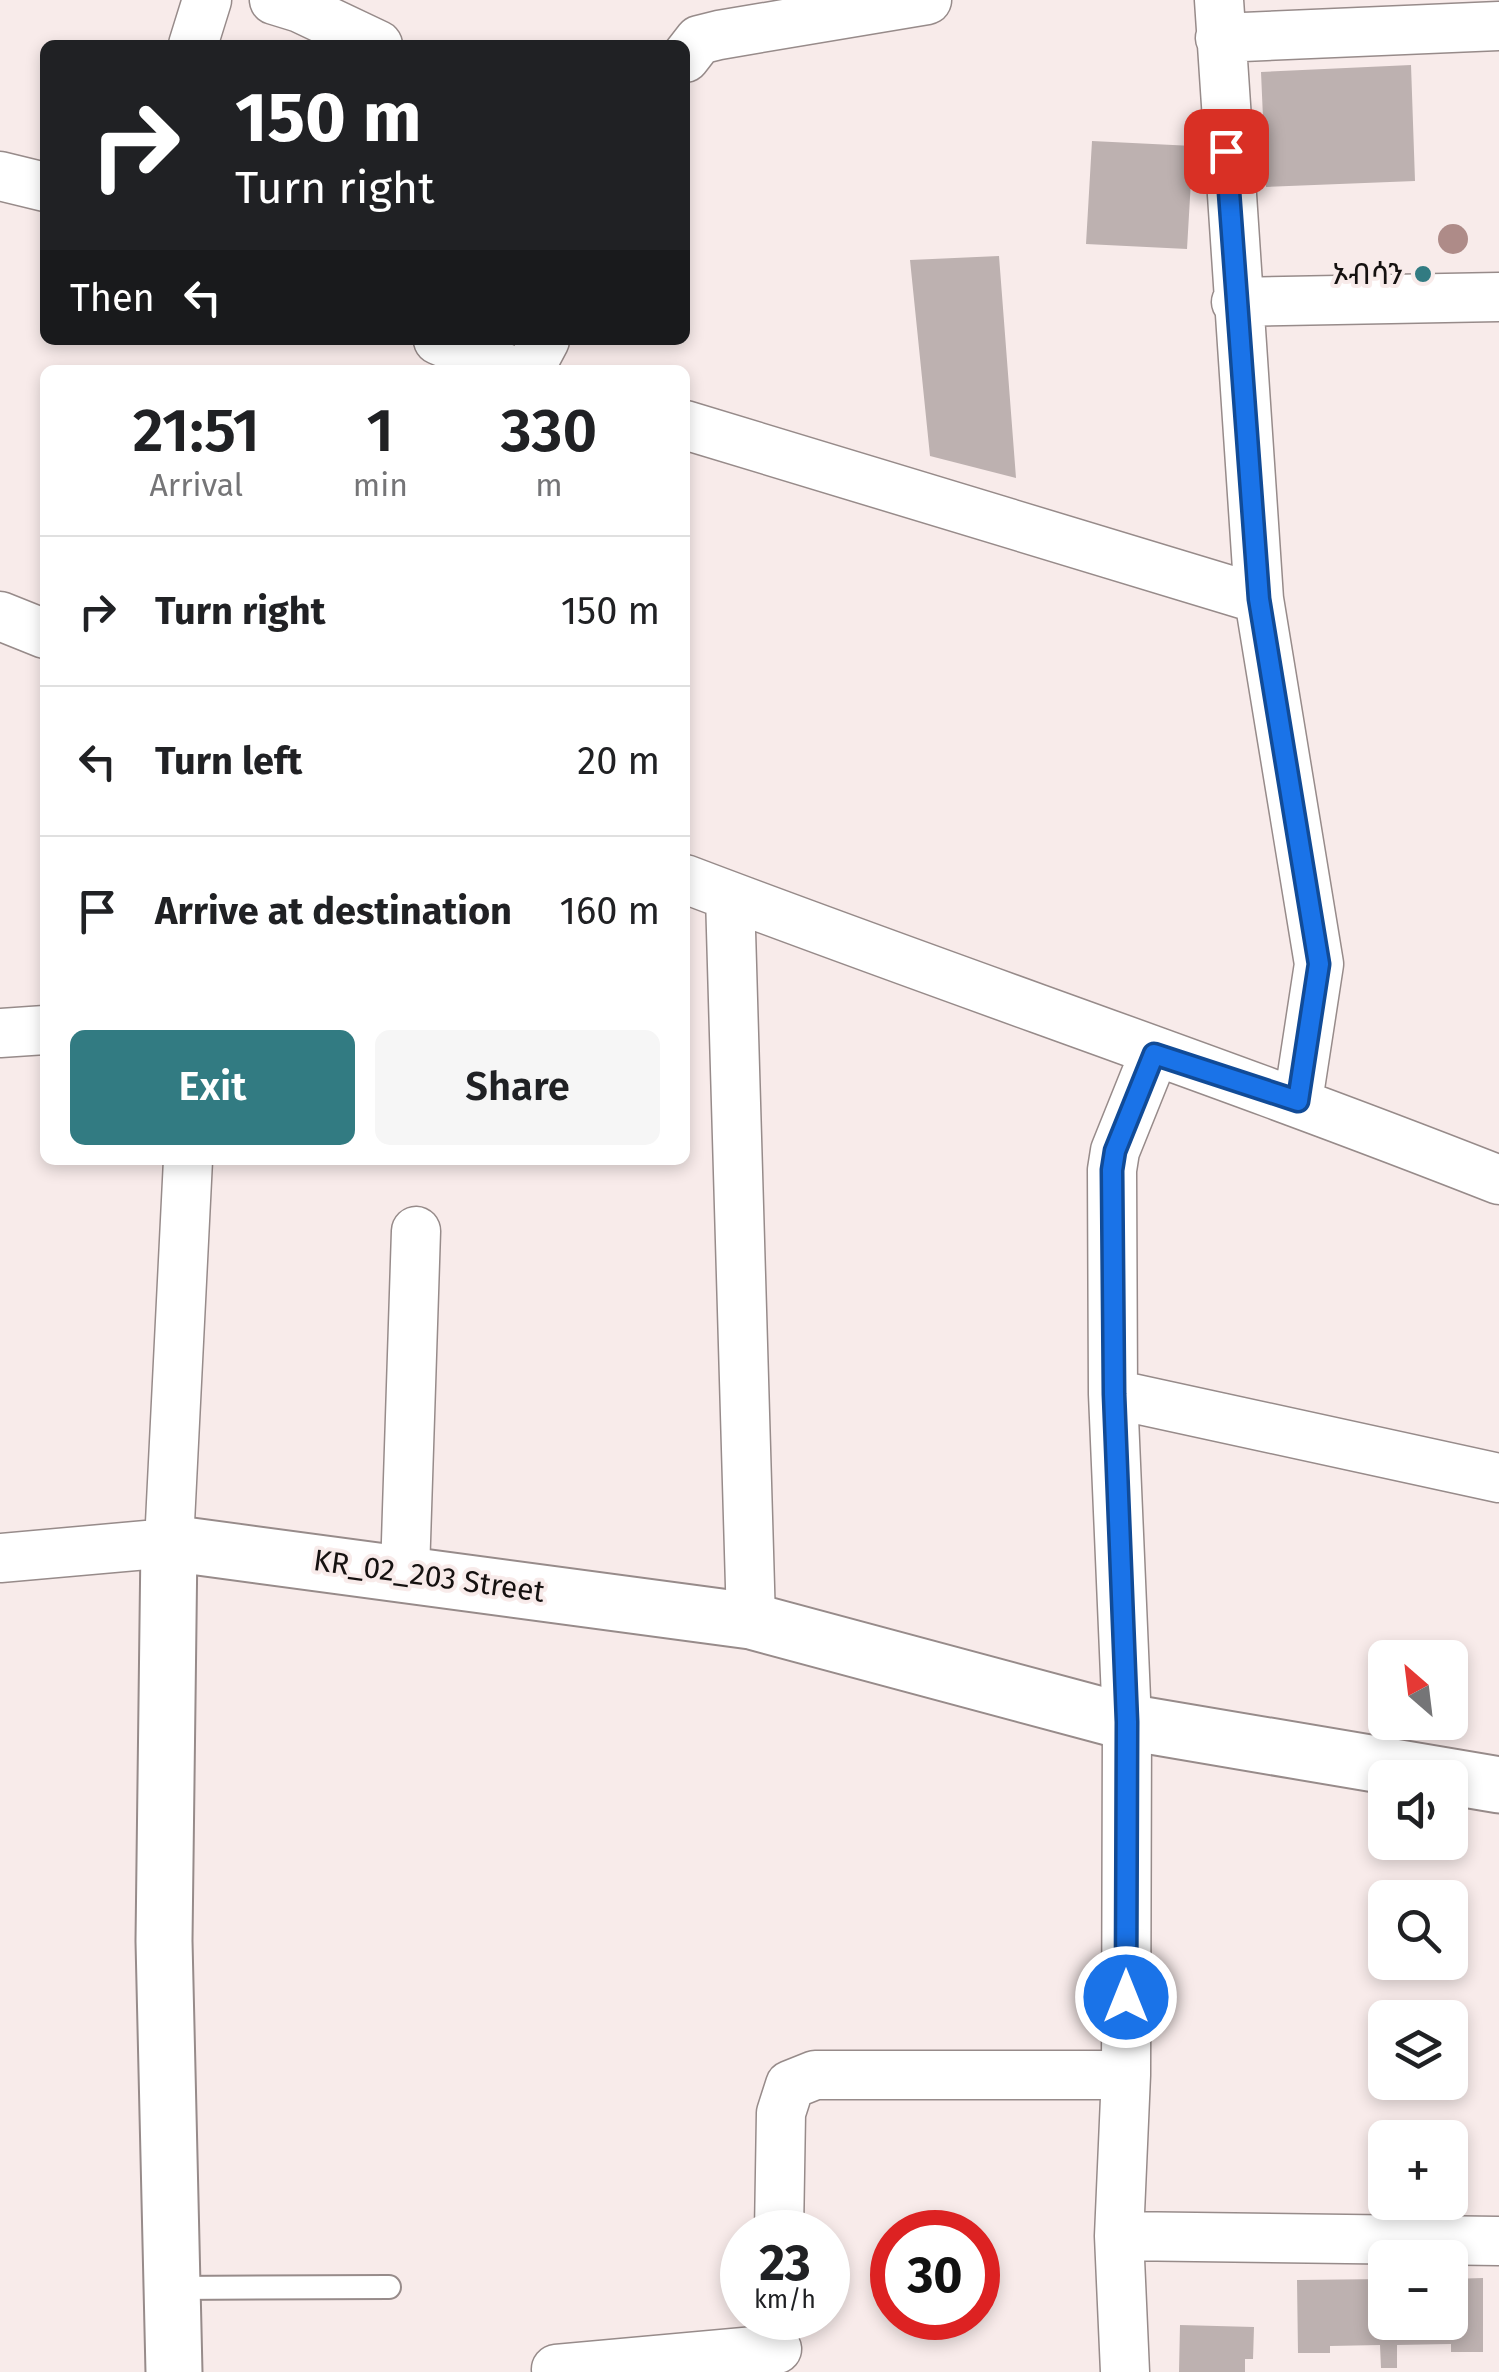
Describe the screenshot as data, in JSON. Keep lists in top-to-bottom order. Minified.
{"streets":{"street":["KR_02_203 Street"]},"places":["ኦብሳን"],"north":"top left","page":{"turn":["150 m","Turn right"],"then":"Then","eta":["21:51","Arrival","1","min","330","m"],"list":[{"name":"Turn right","value":"150 m"},{"name":"Turn left","value":"20 m"},{"name":"Arrive at destination","value":"160 m"}],"buttons":["Exit","Share"],"map_buttons":["+","−"],"speed":"23 km/h","limit":"30"}}
